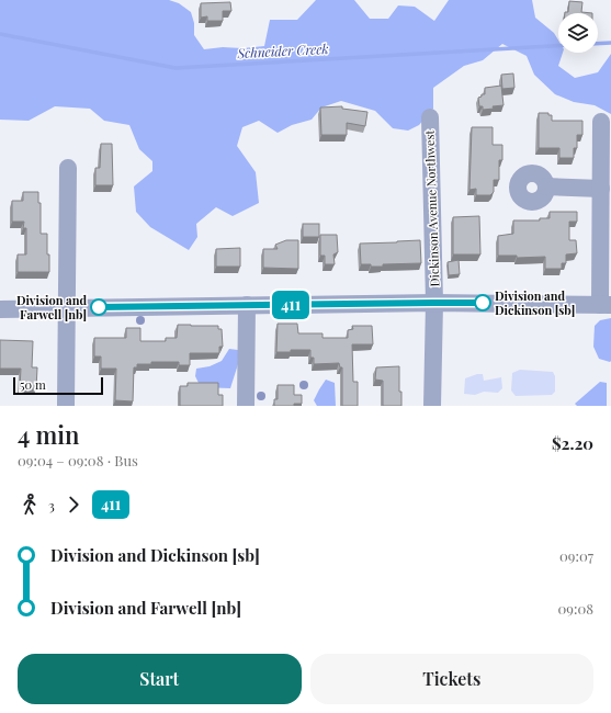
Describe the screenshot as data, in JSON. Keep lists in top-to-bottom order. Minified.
{"streets":{"street":["Dickinson Avenue Northwest"]},"water":["Schneider Creek"],"places":["Division and Dickinson [sb]","Division and Farwell [nb]"],"lines":["bus line 411"],"scale_bar":"50 m","page":{"on_map":"411","scale":"50 m","heading":["4 min","09:04 – 09:08 · Bus","$2.20"],"legs":["3","411"],"list":[{"name":"Division and Dickinson [sb]","value":"09:07"},{"name":"Division and Farwell [nb]","value":"09:08"}],"buttons":["Start","Tickets"]}}
